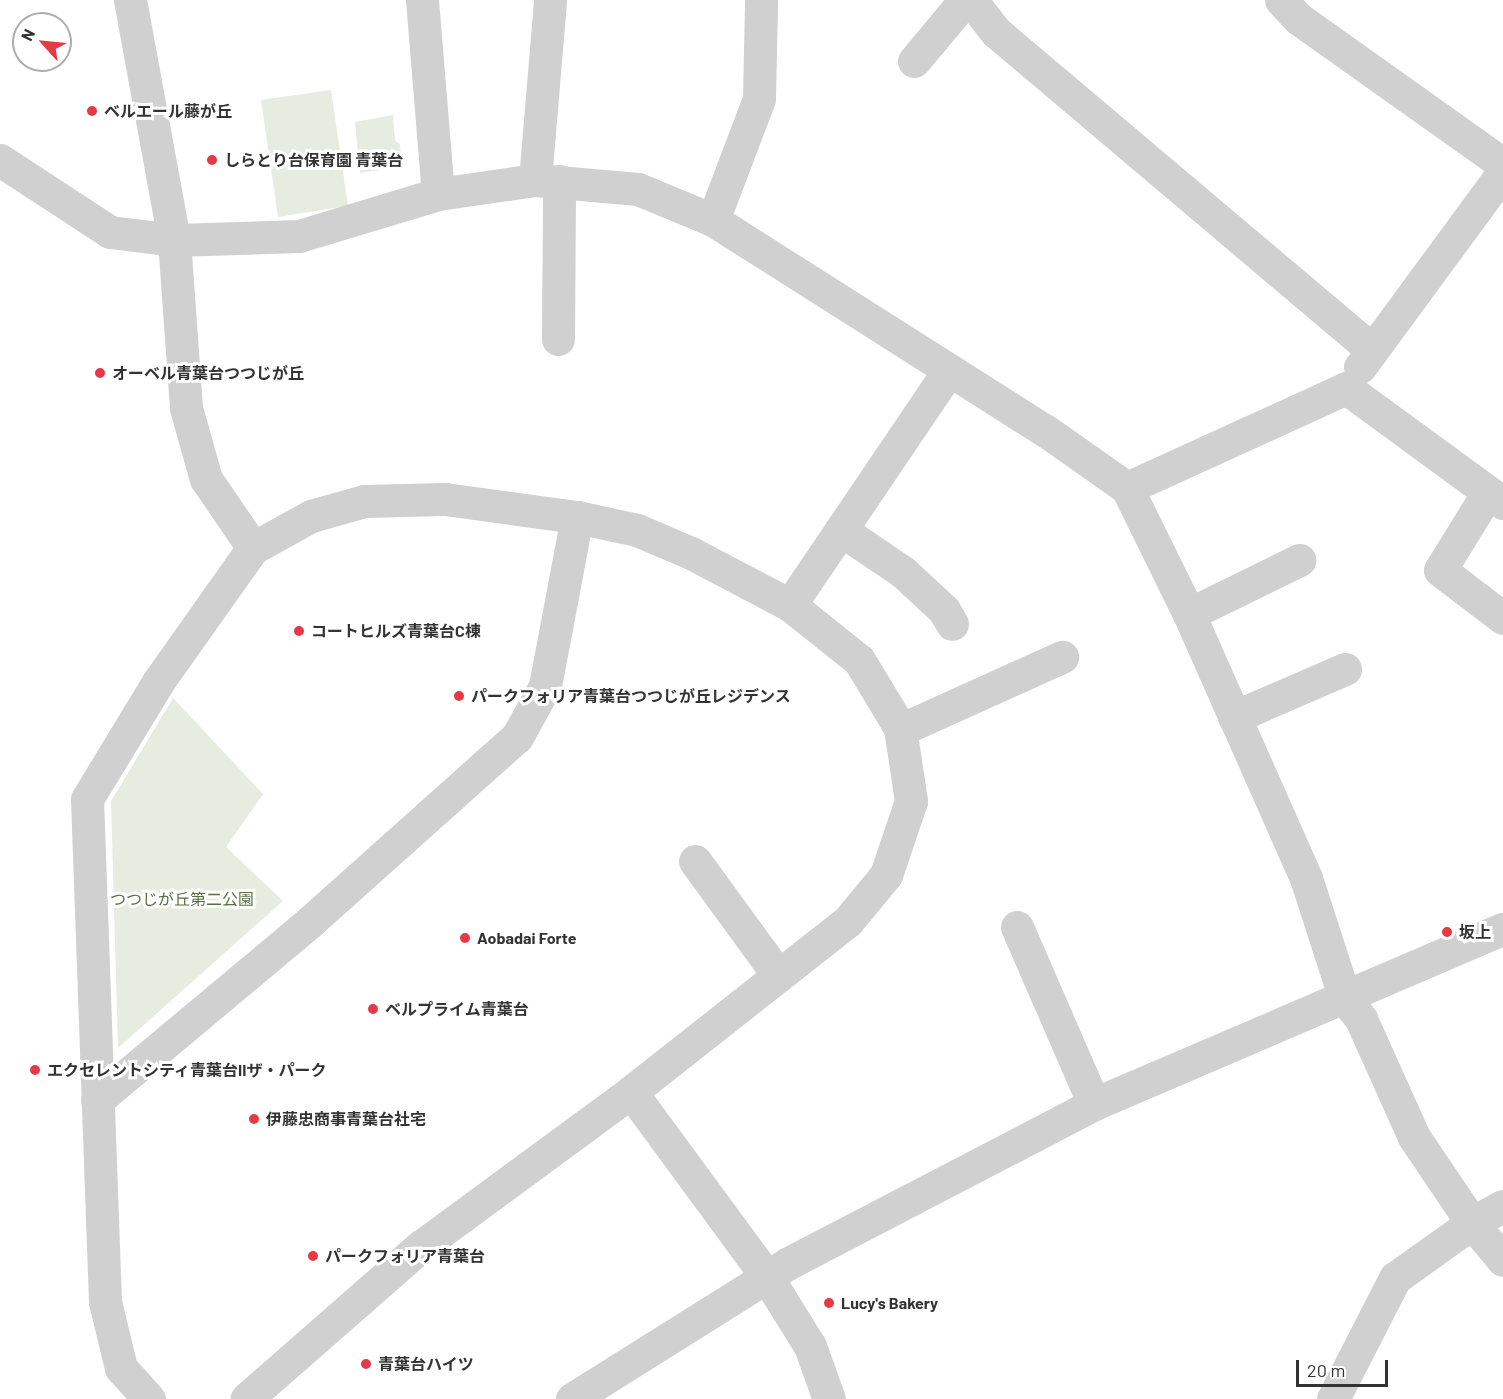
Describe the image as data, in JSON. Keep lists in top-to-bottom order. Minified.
{"parks":["つつじが丘第二公園"],"places":["ベルエール藤が丘","しらとり台保育園 青葉台","オーベル青葉台つつじが丘","コートヒルズ青葉台C棟","パークフォリア青葉台つつじが丘レジデンス","坂上","Aobadai Forte","ベルプライム青葉台","エクセレントシティ青葉台IIザ・パーク","伊藤忠商事青葉台社宅","パークフォリア青葉台","Lucy's Bakery","青葉台ハイツ"],"scale_bar":"20 m","north":"top left"}
